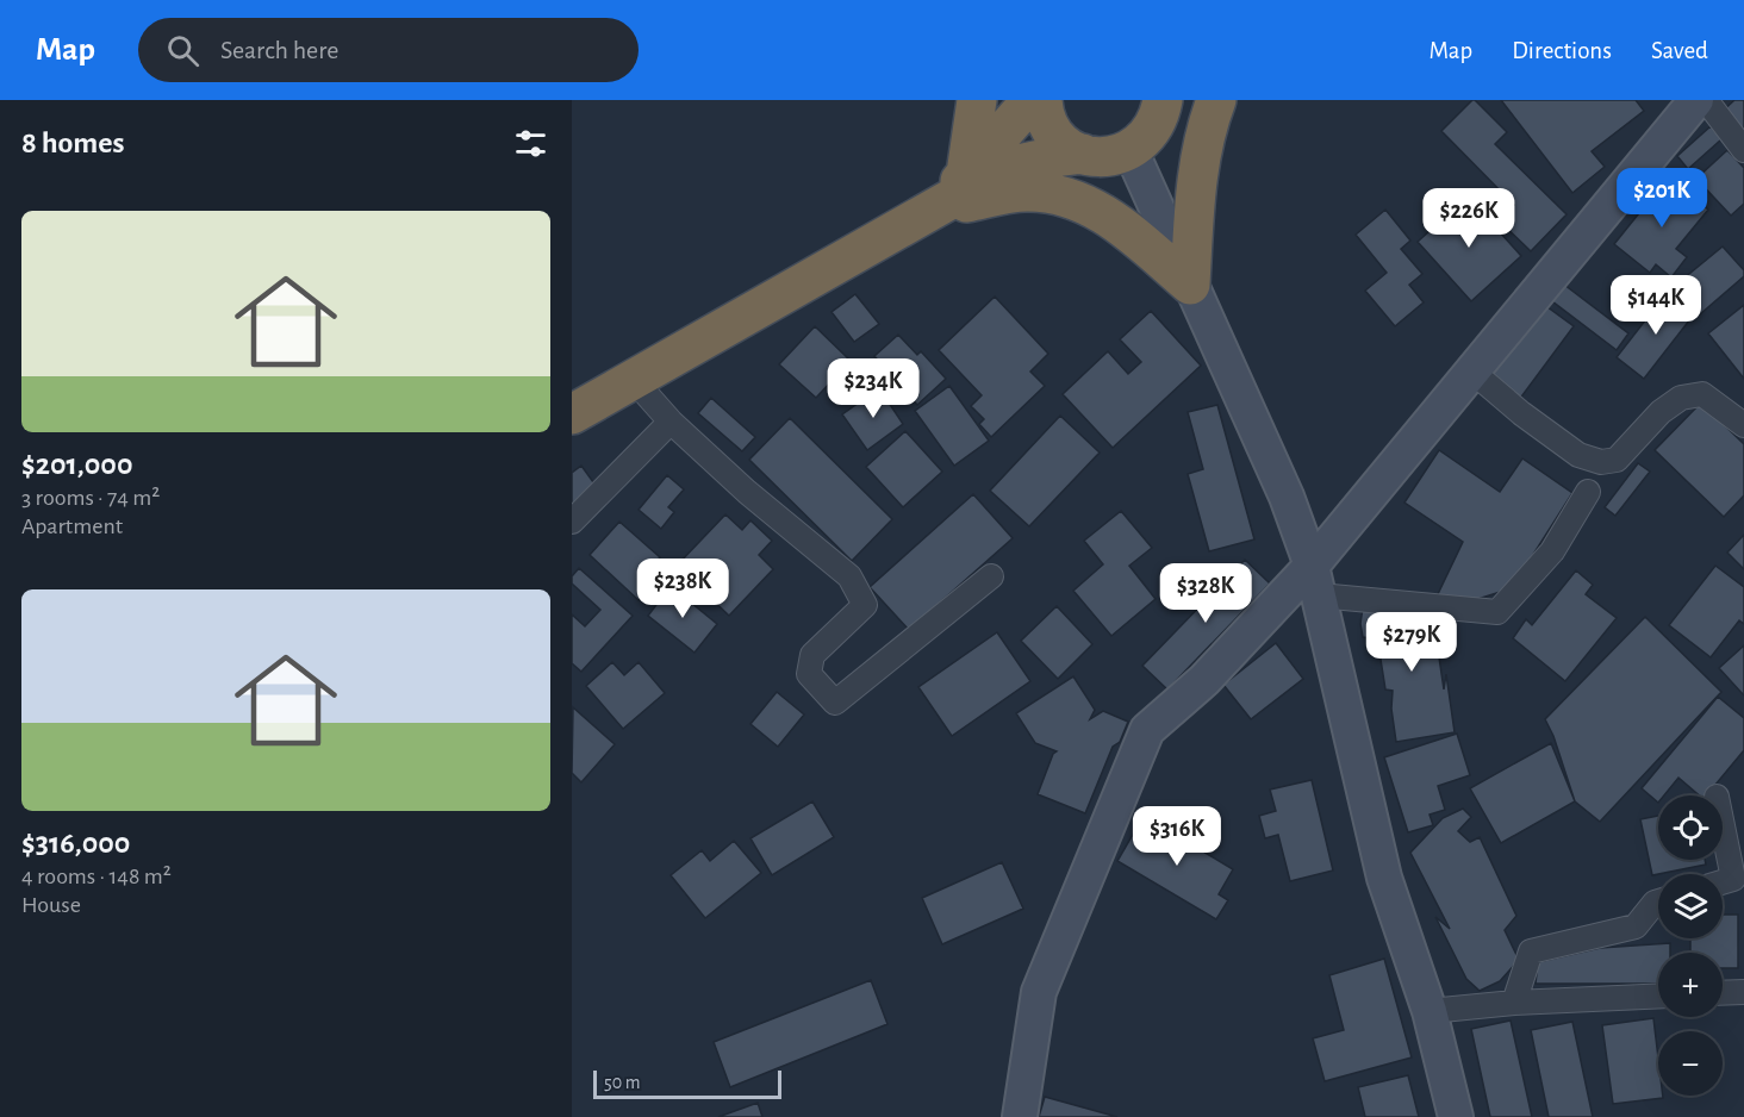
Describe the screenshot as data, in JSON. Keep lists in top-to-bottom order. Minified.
{"scale_bar":"50 m","page":{"header":"Map","search":"Search here","nav":["Map","Directions","Saved"],"heading":"8 homes","price":["$201K","$226K","$144K","$234K","$238K","$328K","$279K","$316K"],"list":[{"name":"$201,000","note":"3 rooms · 74 m² · Apartment"},{"name":"$316,000","note":"4 rooms · 148 m² · House"}],"map_buttons":["+","−"],"scale":"50 m"}}
